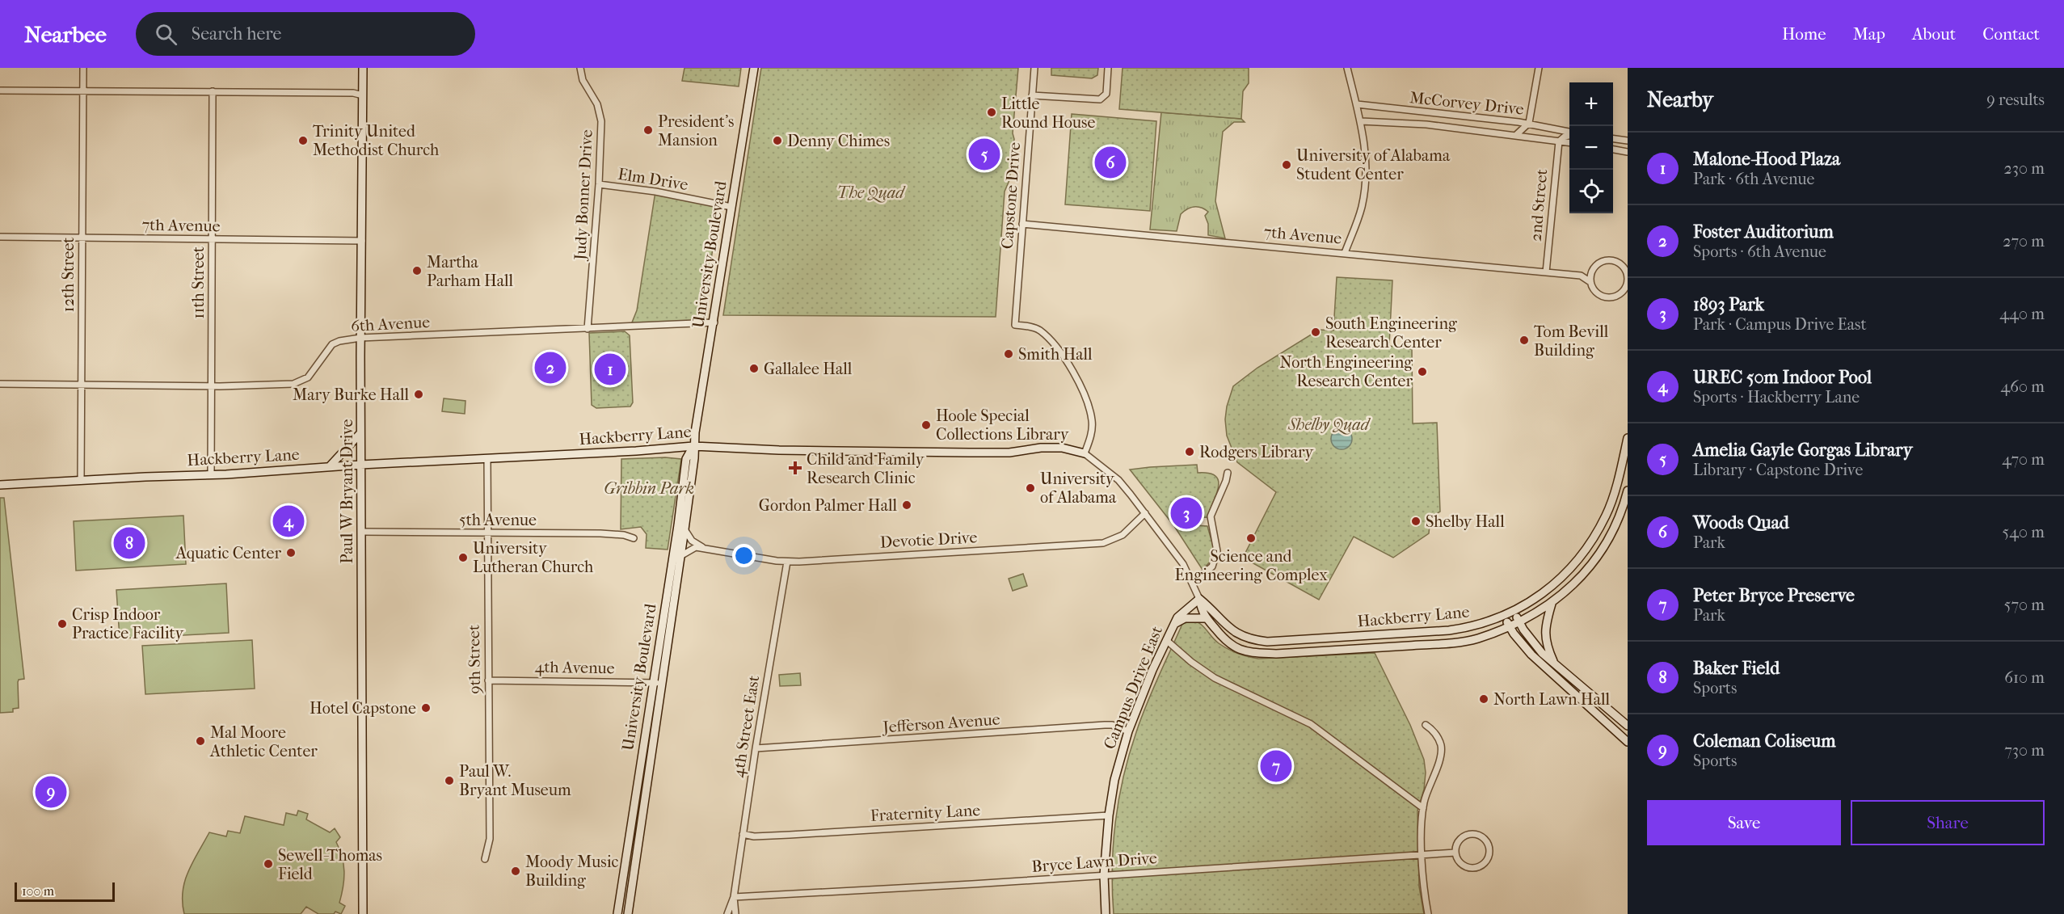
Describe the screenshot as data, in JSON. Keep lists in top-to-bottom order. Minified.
{"streets":{"main road":["University Boulevard","Hackberry Lane","Paul W Bryant Drive","Campus Drive East"],"street":["McCorvey Drive","Elm Drive","Judy Bonner Drive","Capstone Drive","2nd Street","7th Avenue","12th Street","11th Street","6th Avenue","5th Avenue","Devotie Drive","9th Street","4th Avenue","Jefferson Avenue","4th Street East","Fraternity Lane","Bryce Lawn Drive"]},"crossings":[["McCorvey Drive","2nd Street"],["Elm Drive","Judy Bonner Drive"],["Elm Drive","University Boulevard"],["Judy Bonner Drive","6th Avenue"],["Capstone Drive","7th Avenue"],["Capstone Drive","Hackberry Lane"],["2nd Street","7th Avenue"],["7th Avenue","12th Street"],["7th Avenue","11th Street"],["7th Avenue","Paul W Bryant Drive"],["University Boulevard","6th Avenue"],["University Boulevard","Hackberry Lane"],["University Boulevard","Devotie Drive"],["University Boulevard","4th Avenue"],["12th Street","6th Avenue"],["12th Street","Hackberry Lane"],["11th Street","6th Avenue"],["11th Street","Hackberry Lane"],["6th Avenue","Paul W Bryant Drive"],["Hackberry Lane","Paul W Bryant Drive"],["Hackberry Lane","Devotie Drive"],["Hackberry Lane","9th Street"],["Hackberry Lane","Campus Drive East"],["Paul W Bryant Drive","5th Avenue"],["5th Avenue","9th Street"],["Devotie Drive","4th Street East"],["9th Street","4th Avenue"],["Campus Drive East","Jefferson Avenue"],["Campus Drive East","Fraternity Lane"],["Campus Drive East","Bryce Lawn Drive"],["Jefferson Avenue","4th Street East"],["4th Street East","Fraternity Lane"],["4th Street East","Bryce Lawn Drive"]],"parks":["The Quad","Shelby Quad","Gribbin Park"],"places":{"other":["Little Round House","President's Mansion","Trinity United Methodist Church","Denny Chimes","University of Alabama Student Center","Martha Parham Hall","South Engineering Research Center","Tom Bevill Building","Smith Hall","Gallalee Hall","North Engineering Research Center","Mary Burke Hall","Hoole Special Collections Library","Rodgers Library","University of Alabama","Gordon Palmer Hall","Shelby Hall","Science and Engineering Complex","Aquatic Center","University Lutheran Church","Crisp Indoor Practice Facility","North Lawn Hall","Hotel Capstone","Mal Moore Athletic Center","Paul W. Bryant Museum","Sewell-Thomas Field","Moody Music Building"],"health":["Child and Family Research Clinic"]},"scale_bar":"100 m","page":{"header":"Nearbee","search":"Search here","nav":["Home","Map","About","Contact"],"heading":["Nearby","9 results"],"map_buttons":["+","−"],"list":[{"mark":"1","name":"Malone-Hood Plaza","note":"Park · 6th Avenue","value":"230 m"},{"mark":"2","name":"Foster Auditorium","note":"Sports · 6th Avenue","value":"270 m"},{"mark":"3","name":"1893 Park","note":"Park · Campus Drive East","value":"440 m"},{"mark":"4","name":"UREC 50m Indoor Pool","note":"Sports · Hackberry Lane","value":"460 m"},{"mark":"5","name":"Amelia Gayle Gorgas Library","note":"Library · Capstone Drive","value":"470 m"},{"mark":"6","name":"Woods Quad","note":"Park","value":"540 m"},{"mark":"7","name":"Peter Bryce Preserve","note":"Park","value":"570 m"},{"mark":"8","name":"Baker Field","note":"Sports","value":"610 m"},{"mark":"9","name":"Coleman Coliseum","note":"Sports","value":"730 m"}],"pins":["5","6","2","1","3","4","8","7","9"],"buttons":["Save","Share"],"scale":"100 m"}}
